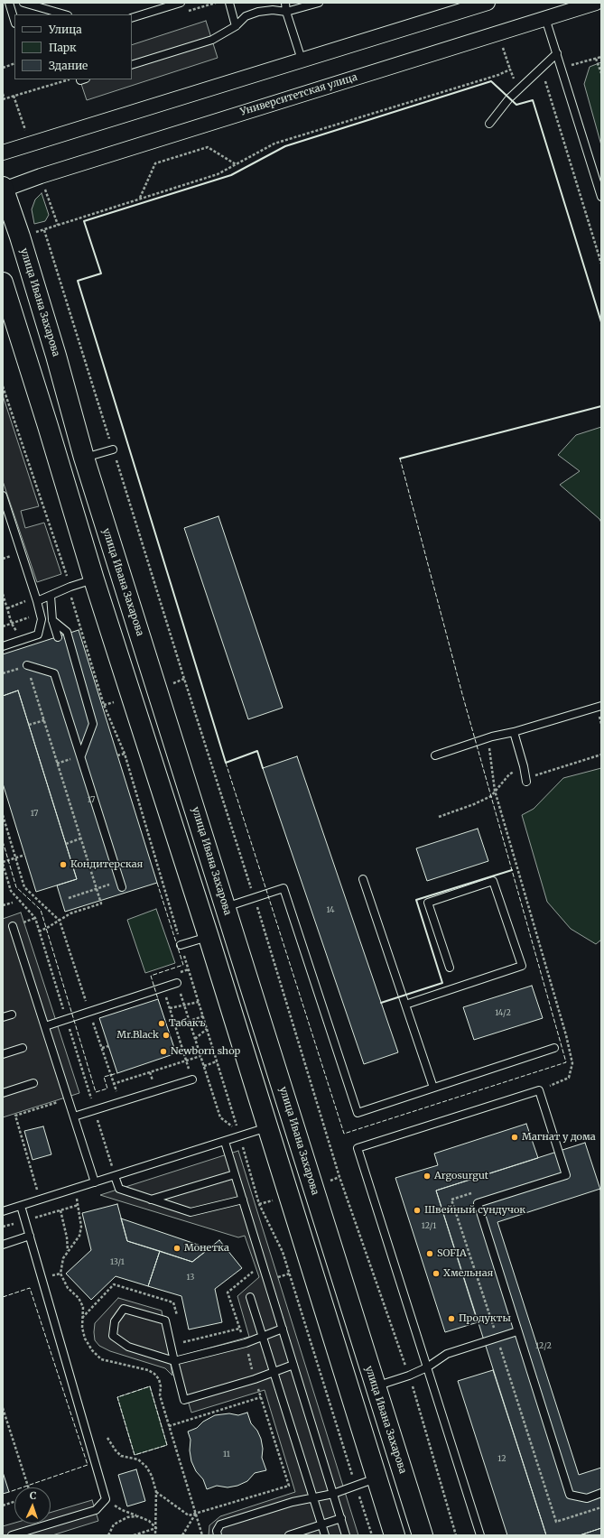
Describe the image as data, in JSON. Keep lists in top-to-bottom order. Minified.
{"streets":{"main road":["улица Ивана Захарова"],"street":["Университетская улица"]},"crossings":[["Университетская улица","улица Ивана Захарова"]],"places":["Кондитерская","Табакъ","Mr.Black","Newborn shop","Магнат у дома","Argosurgut","Швейный сундучок","Монетка","SOFIA","Хмельная","Продукты"],"house_numbers":["17","17","14","14/2","12/1","13/1","13","12/2","11","12"],"legend":["Улица","Парк","Здание"],"north":"top"}
